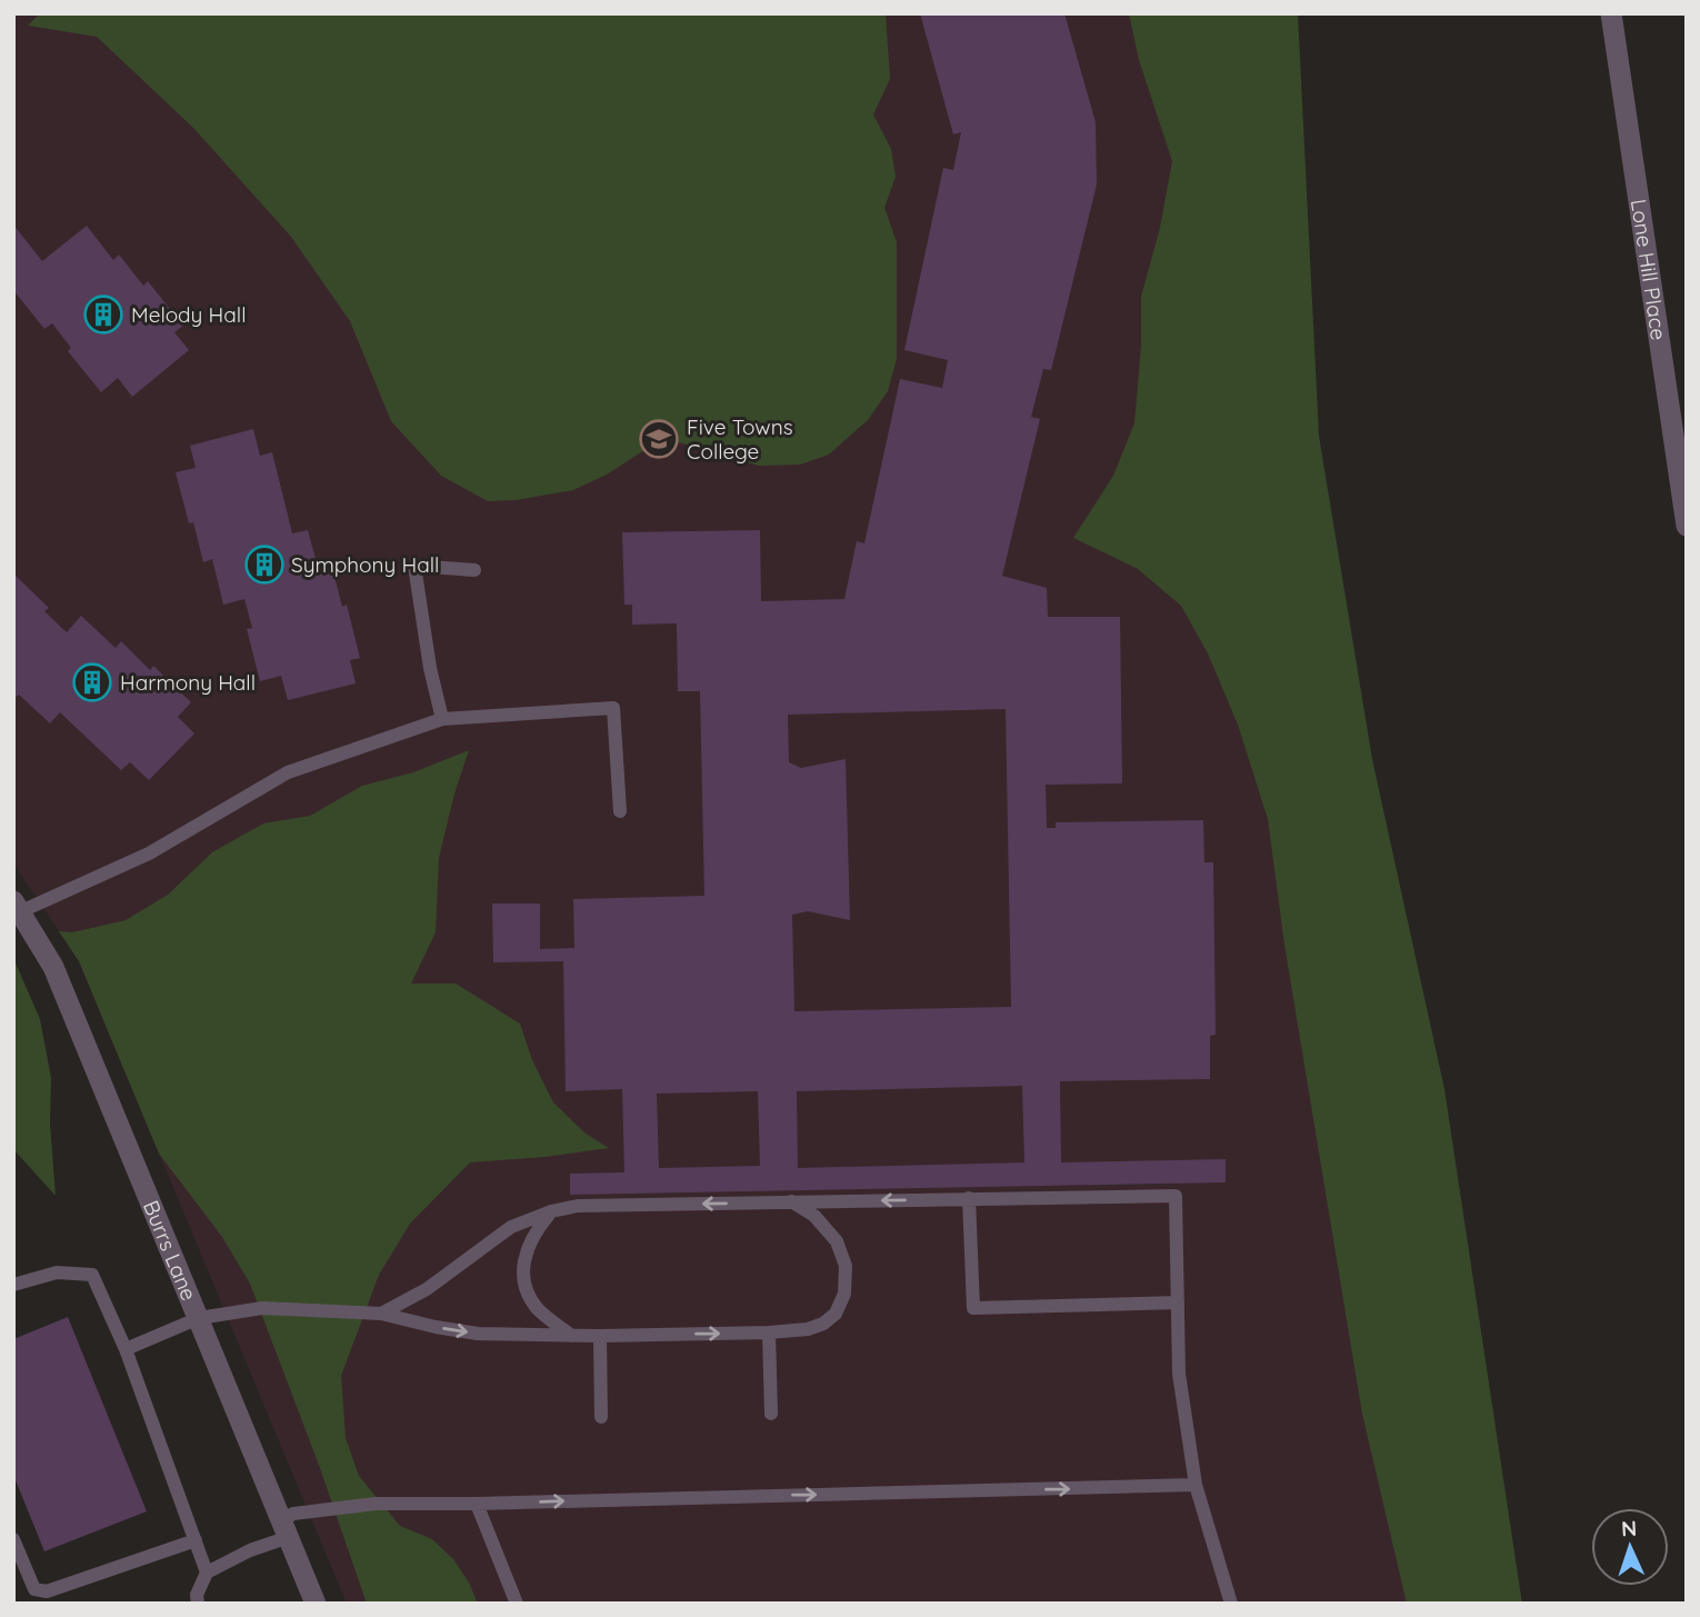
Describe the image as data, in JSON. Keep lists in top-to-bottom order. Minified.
{"streets":{"street":["Lone Hill Place","Burrs Lane"]},"places":{"building":["Melody Hall","Symphony Hall","Harmony Hall"],"school or university":["Five Towns College"]},"north":"top"}
